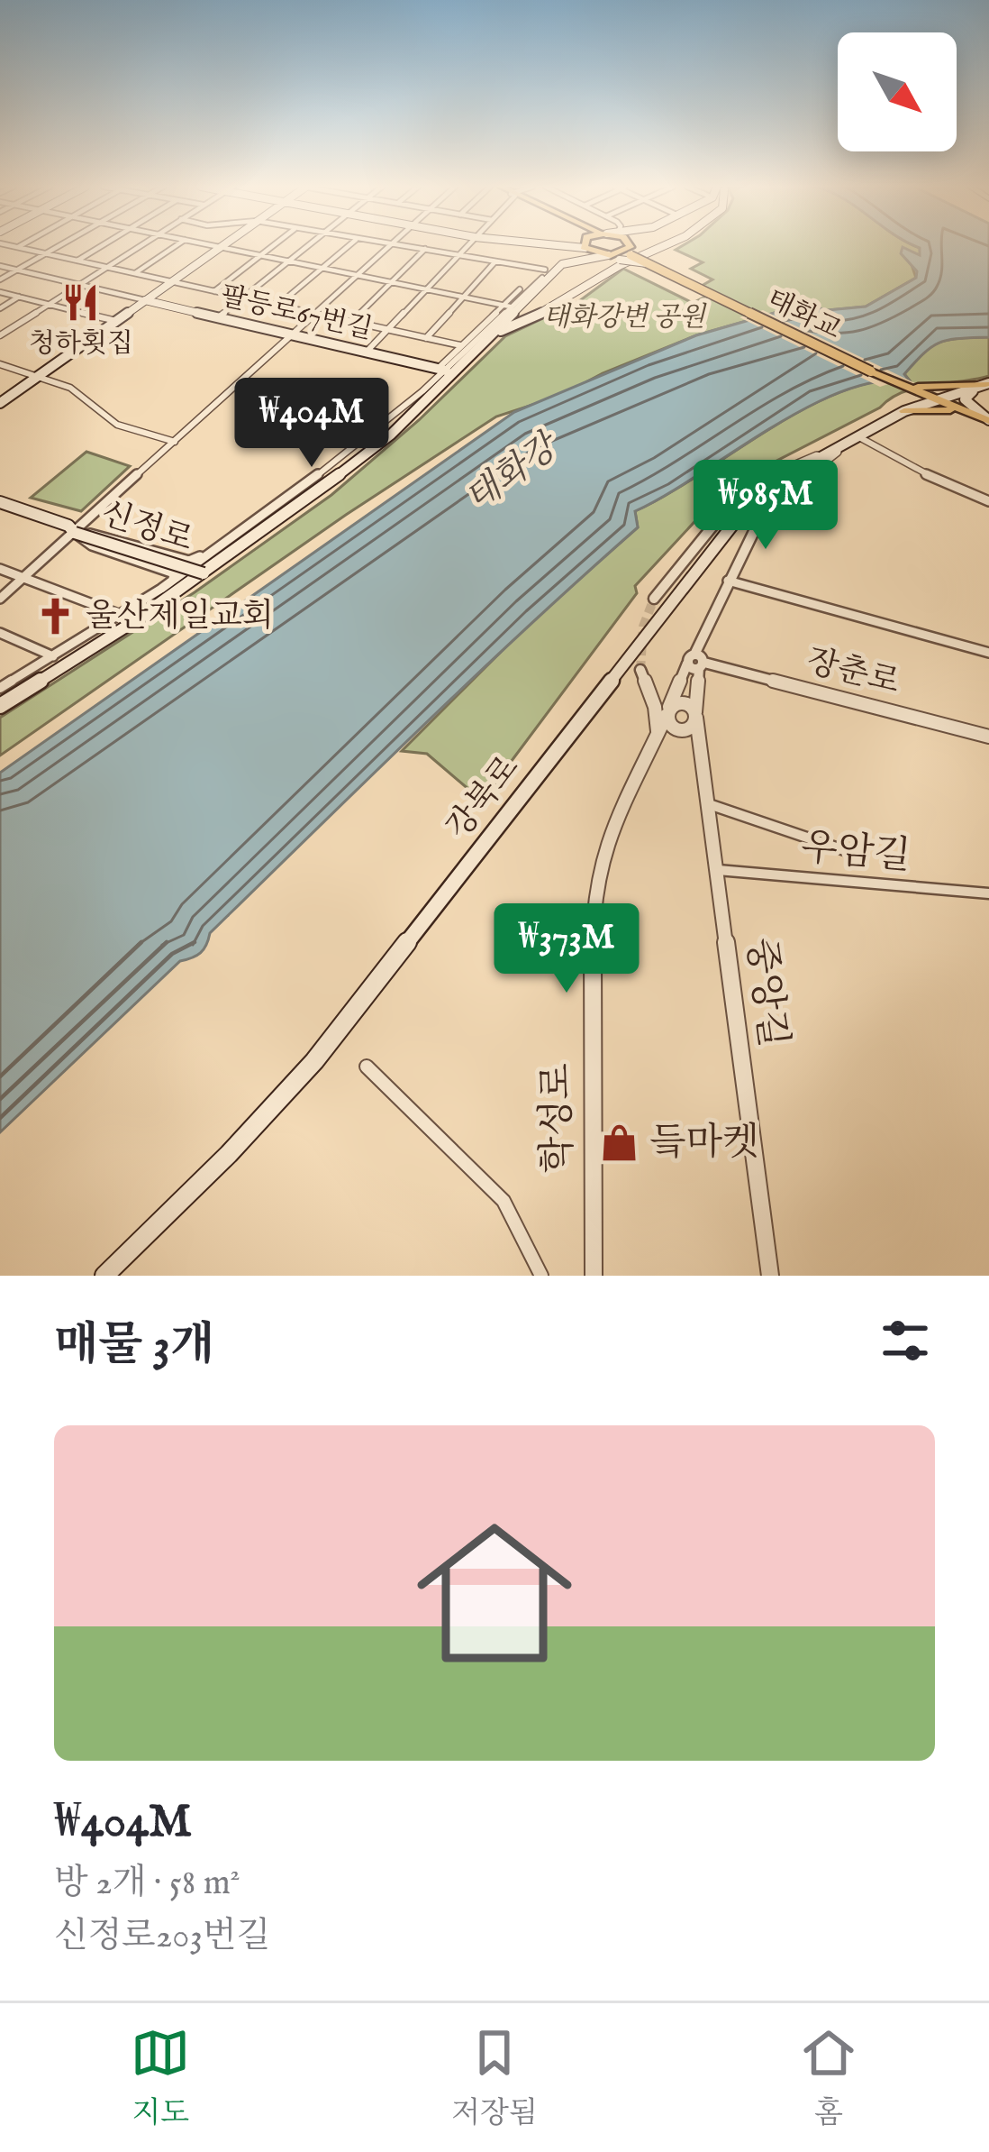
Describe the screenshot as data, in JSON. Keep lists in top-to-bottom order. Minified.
{"streets":{"main road":["팔등로67번길","태화교","신정로","강북로"],"street":["장춘로","우암길","중앙길","학성로"]},"crossings":[["장춘로","중앙길"],["장춘로","학성로"],["강북로","학성로"],["우암길","중앙길"],["중앙길","학성로"]],"water":["태화강"],"parks":["태화강변 공원"],"places":{"restaurant":["청하횟집"],"church":["울산제일교회"],"shop":["듴마켓"]},"north":"bottom right","page":{"price":["₩404M","₩985M","₩373M"],"heading":"매물 3개","list":[{"name":"₩404M","note":"방 2개 · 58 m² · 신정로203번길"}],"tabs":["지도","저장됨","홈"]}}
